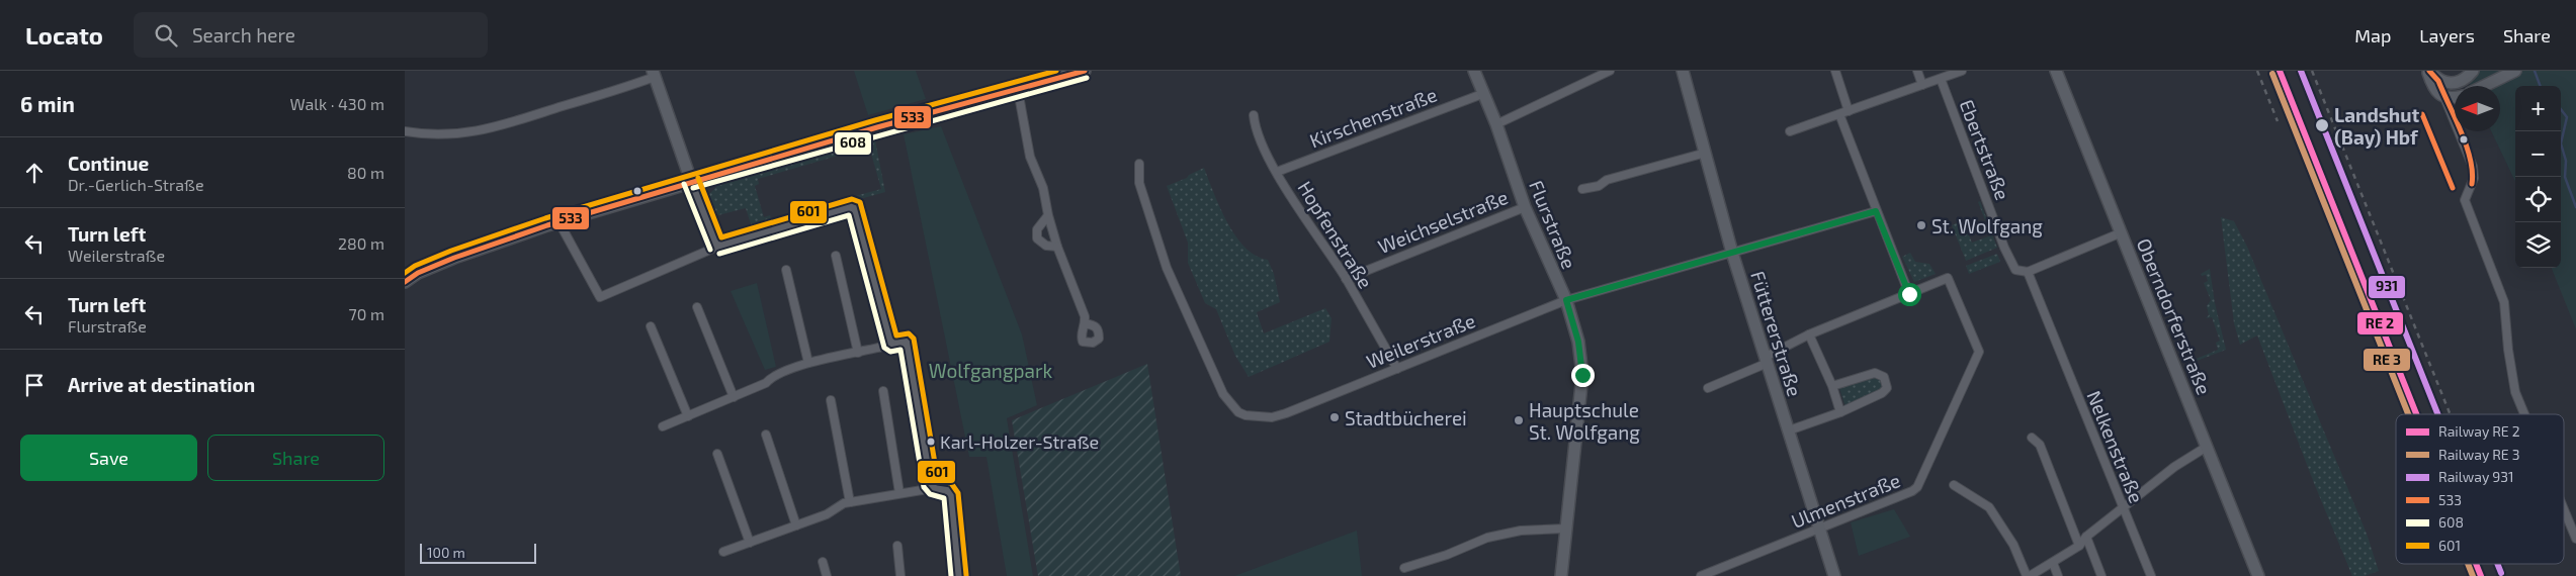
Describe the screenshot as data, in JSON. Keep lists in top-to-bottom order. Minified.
{"streets":{"main road":["Flurstraße","Oberndorferstraße","Füttererstraße"],"street":["Kirschenstraße","Ebertstraße","Weichselstraße","Hopfenstraße","Weilerstraße","Nelkenstraße","Ulmenstraße"]},"crossings":[["Kirschenstraße","Flurstraße"],["Kirschenstraße","Hopfenstraße"],["Ebertstraße","Nelkenstraße"],["Weichselstraße","Flurstraße"],["Weichselstraße","Hopfenstraße"],["Flurstraße","Weilerstraße"],["Hopfenstraße","Weilerstraße"],["Füttererstraße","Weilerstraße"],["Füttererstraße","Ulmenstraße"]],"parks":["Wolfgangpark"],"places":["Landshut (Bay) Hbf","St. Wolfgang","Stadtbücherei","Hauptschule St. Wolfgang","Karl-Holzer-Straße"],"lines":["rail line 931","transit line 533","transit line 601","transit line 608"],"legend":["Railway RE 2","Railway RE 3","Railway 931","533","608","601"],"scale_bar":"100 m","north":"left","page":{"header":"Locato","search":"Search here","nav":["Map","Layers","Share"],"heading":["6 min","Walk · 430 m"],"map_buttons":["+","−"],"list":[["Continue","Dr.-Gerlich-Straße","80 m"],["Turn left","Weilerstraße","280 m"],["Turn left","Flurstraße","70 m"],"Arrive at destination"],"buttons":["Save","Share"],"scale":"100 m"}}
